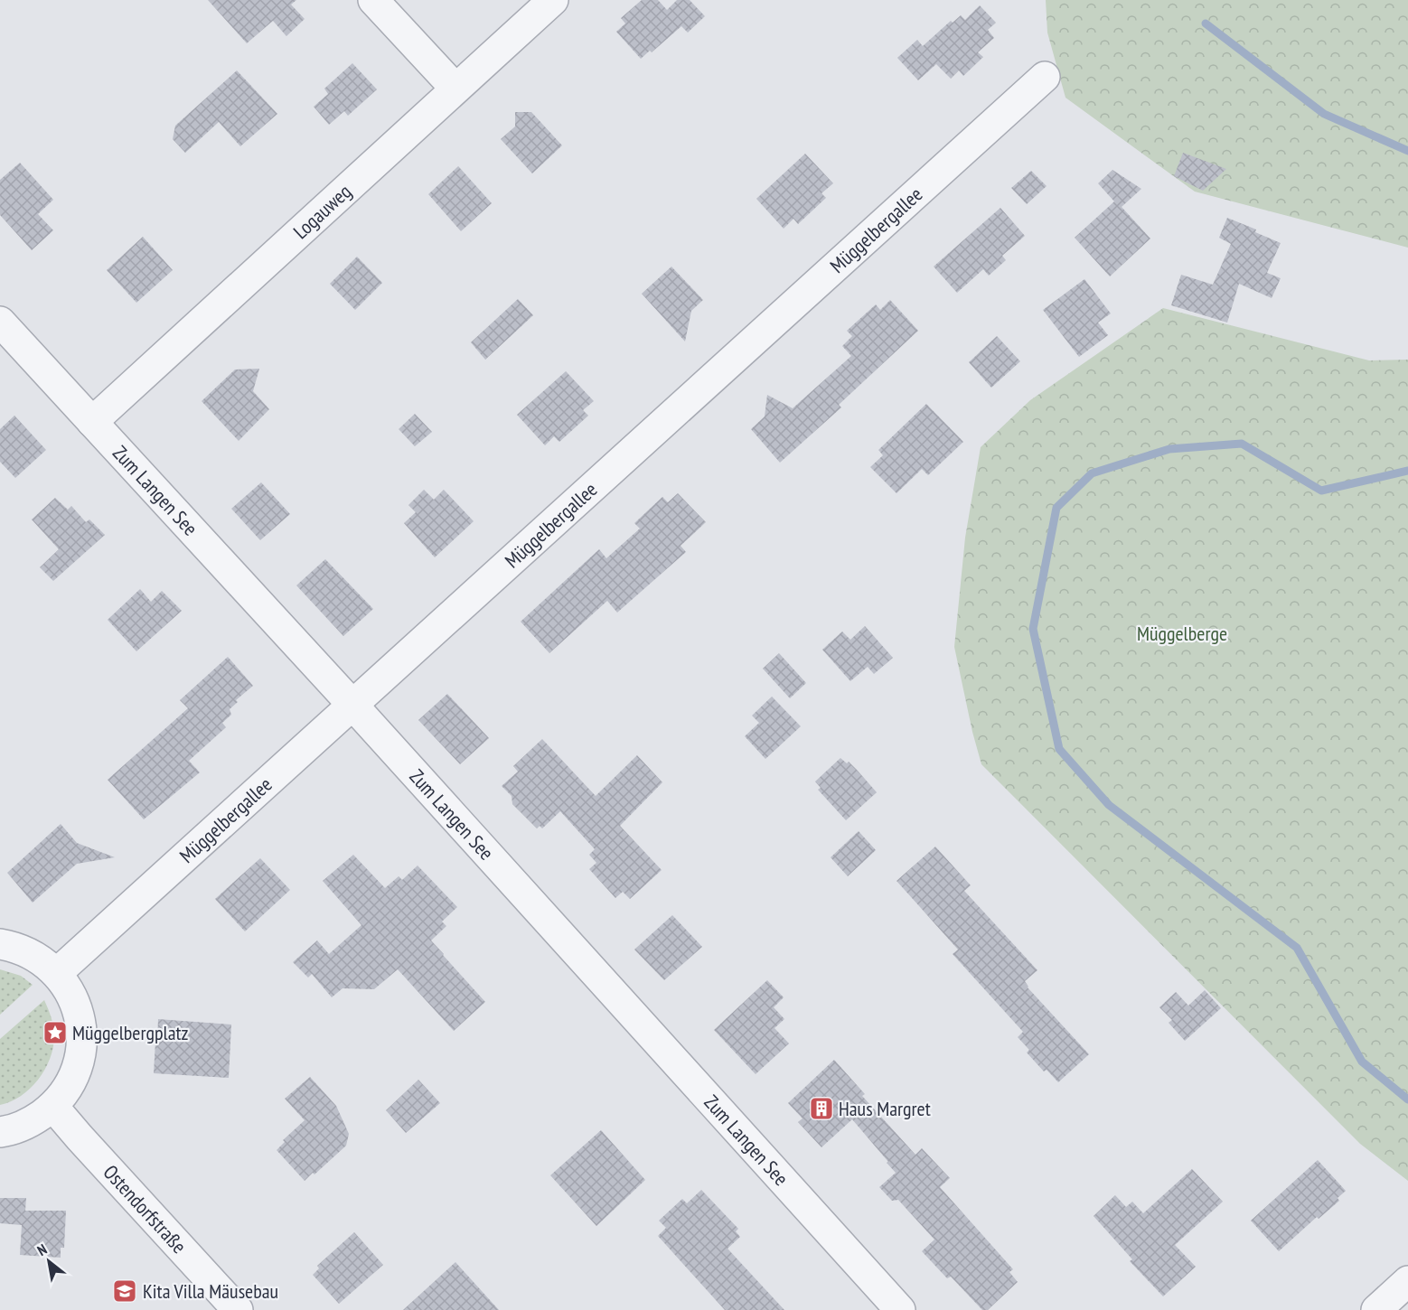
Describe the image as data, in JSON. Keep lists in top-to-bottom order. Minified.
{"streets":{"street":["Logauweg","Müggelbergallee","Zum Langen See","Ostendorfstraße"]},"crossings":[["Logauweg","Zum Langen See"],["Müggelbergallee","Zum Langen See"]],"parks":["Müggelberge"],"places":{"place":["Müggelbergplatz"],"building":["Haus Margret"],"school or university":["Kita Villa Mäusebau"]},"north":"top left"}
